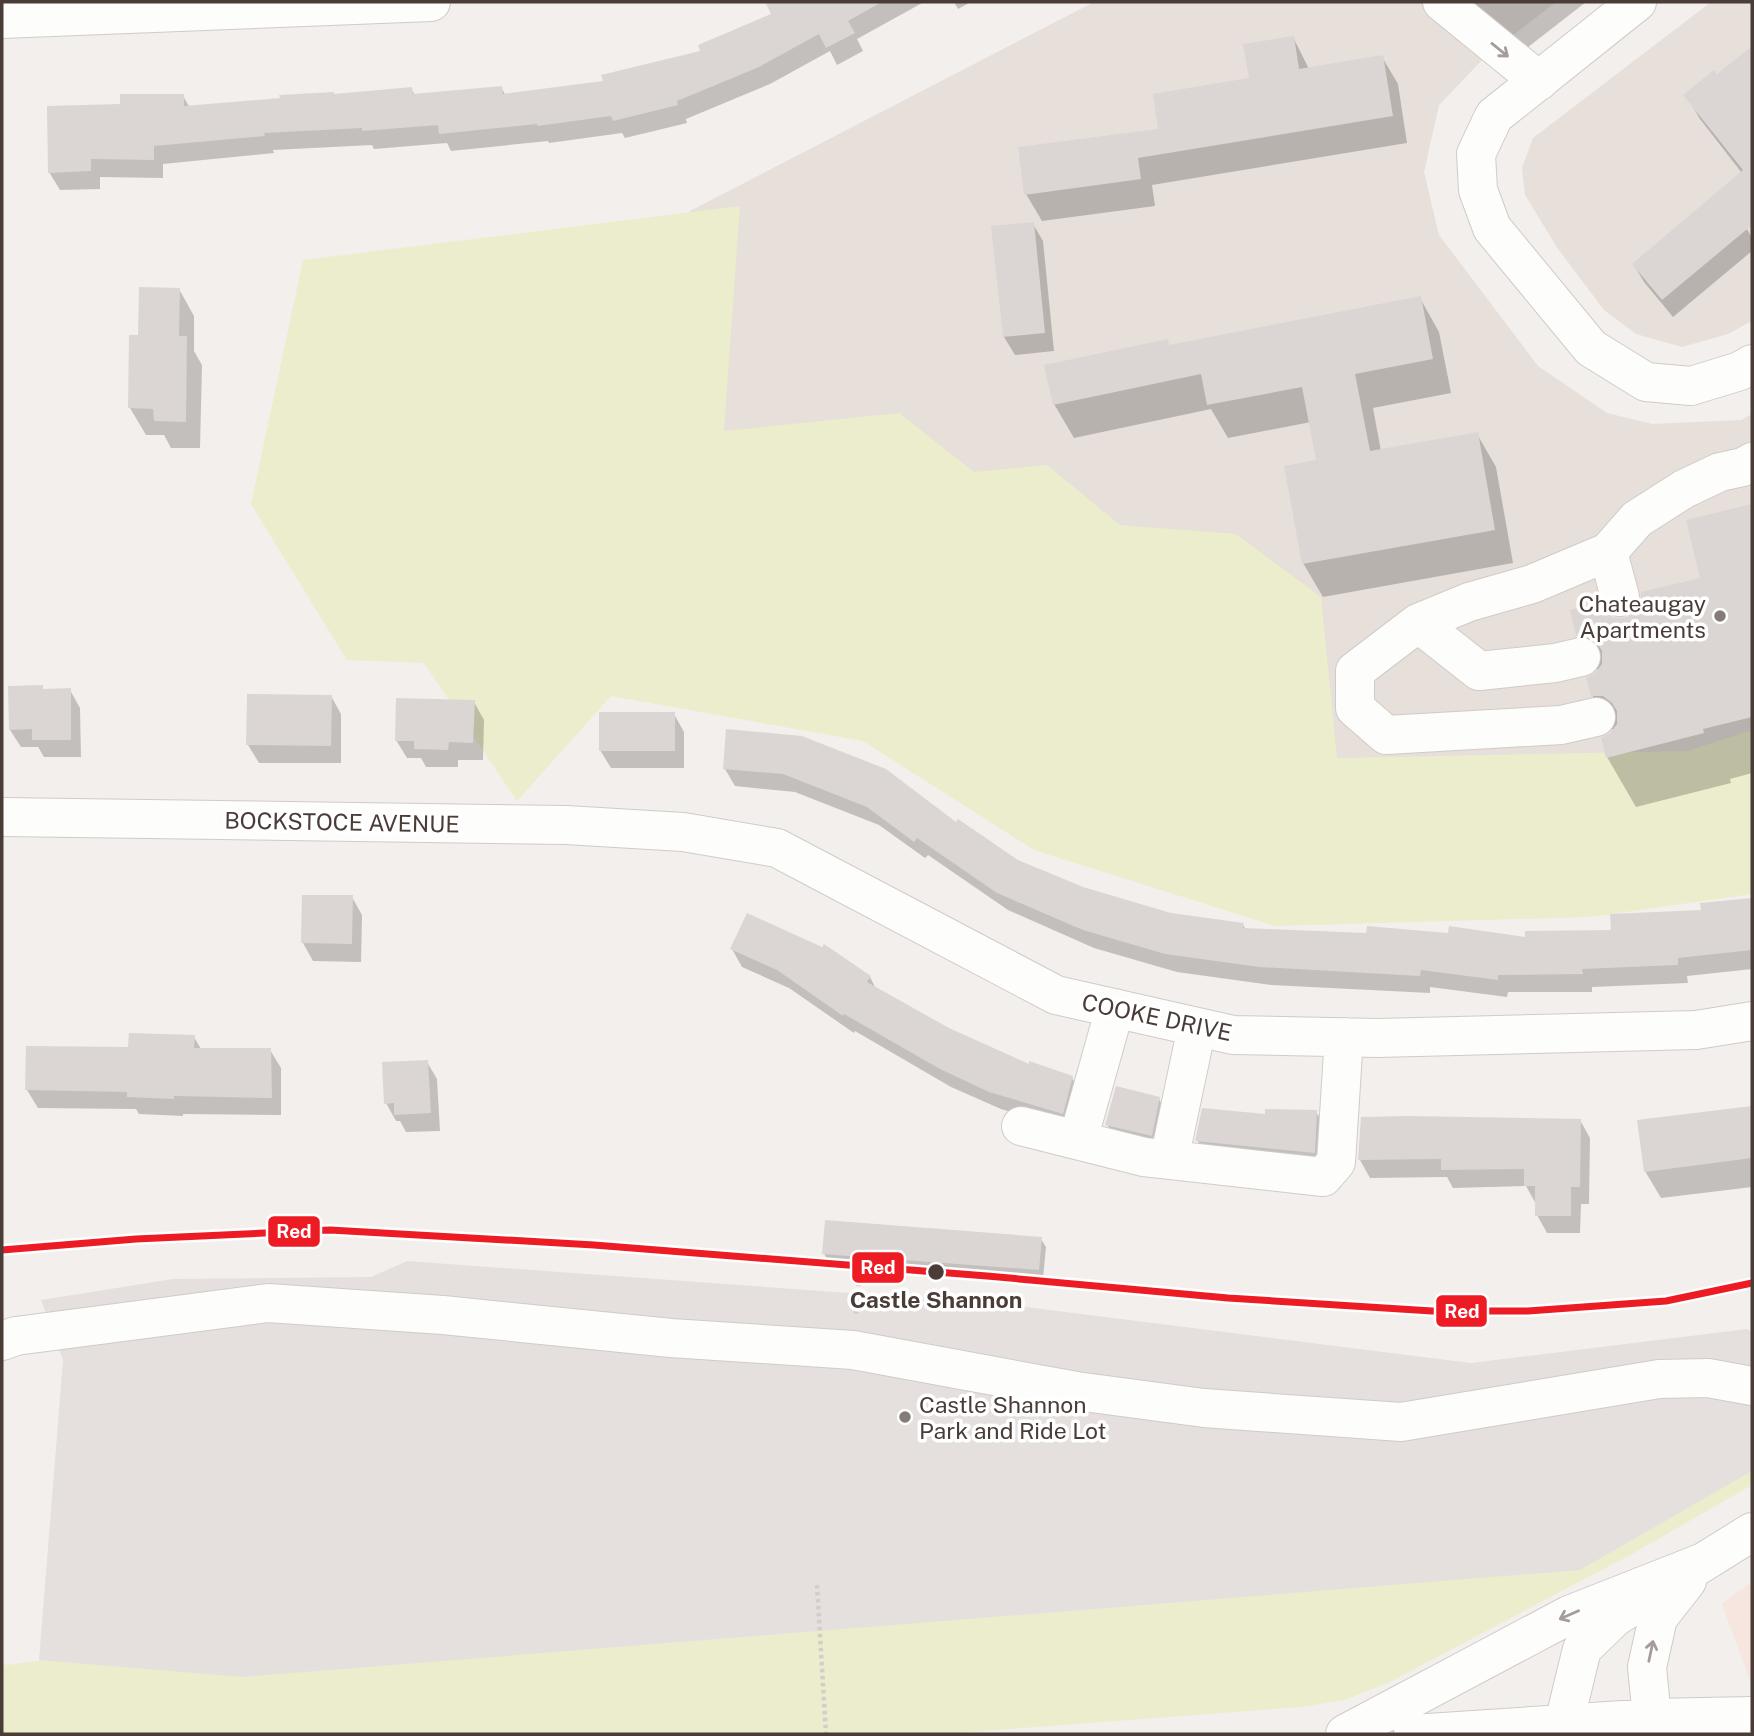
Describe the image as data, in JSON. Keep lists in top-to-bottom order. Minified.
{"streets":{"street":["BOCKSTOCE AVENUE","COOKE DRIVE"]},"crossings":[["BOCKSTOCE AVENUE","COOKE DRIVE"]],"places":["Chateaugay Apartments","Castle Shannon","Castle Shannon Park and Ride Lot"],"lines":["transit line Red"]}
